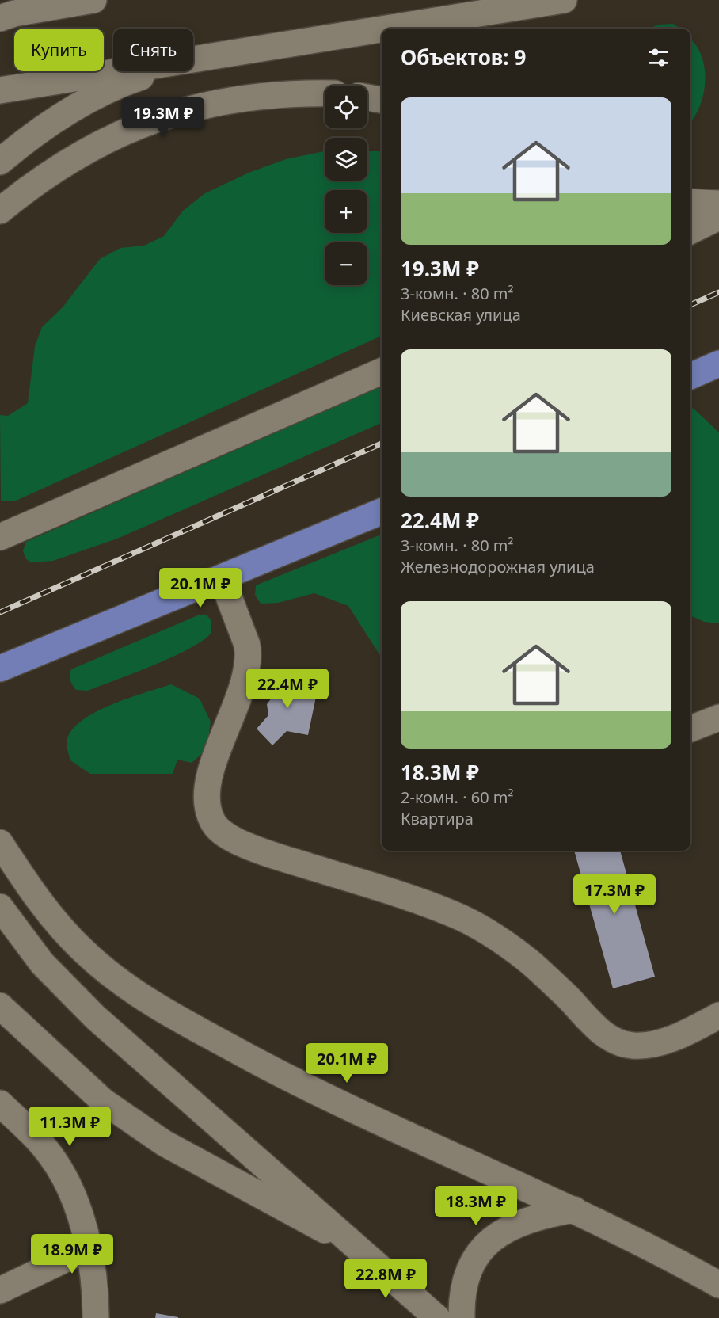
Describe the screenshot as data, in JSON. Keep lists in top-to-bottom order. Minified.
{"page":{"chip":["Купить","Снять"],"heading":"Объектов: 9","map_buttons":["+","−"],"list":[{"name":"19.3M ₽","note":"3-комн. · 80 m² · Киевская улица"},{"name":"22.4M ₽","note":"3-комн. · 80 m² · Железнодорожная улица"},{"name":"18.3M ₽","note":"2-комн. · 60 m² · Квартира"}],"price":["19.3M ₽","20.1M ₽","22.4M ₽","17.3M ₽","20.1M ₽","11.3M ₽","18.3M ₽","18.9M ₽","22.8M ₽"]}}
